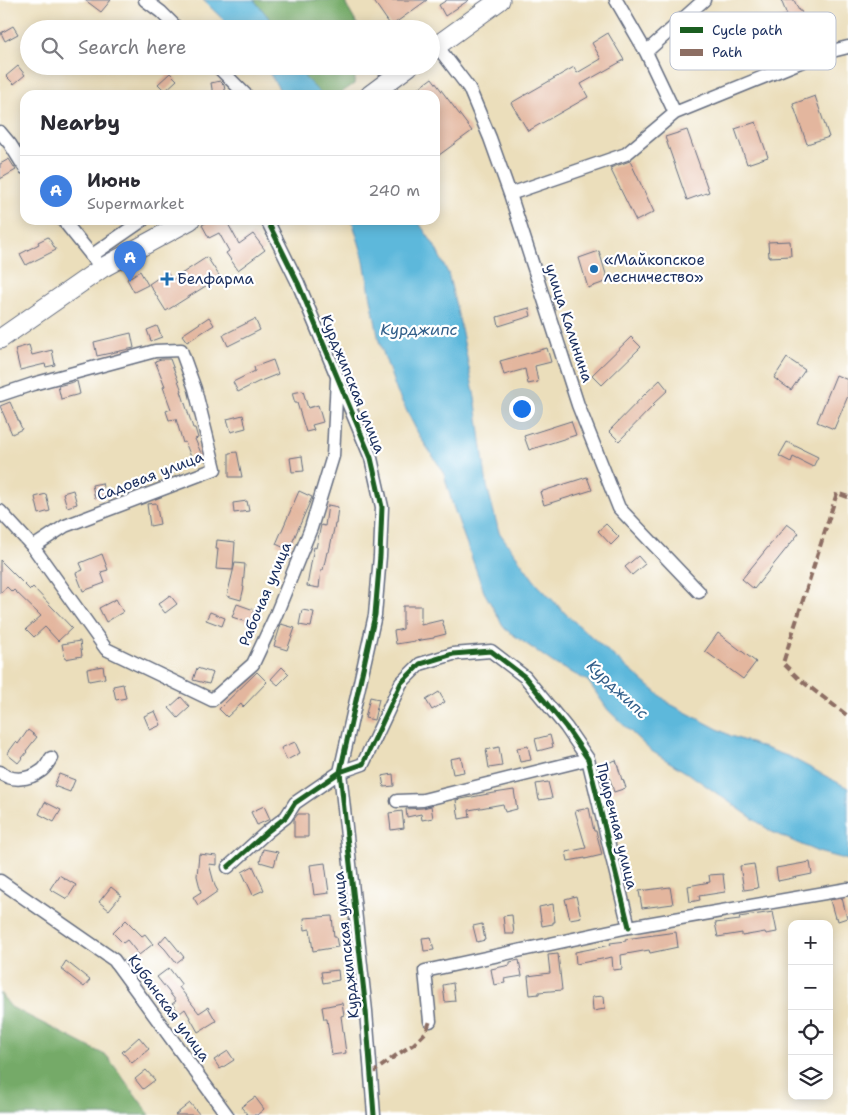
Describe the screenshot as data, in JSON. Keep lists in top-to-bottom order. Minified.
{"streets":{"street":["улица Калинина","Курджипская улица","Садовая улица","Рабочая улица","Приречная улица","Кубанская улица"]},"crossings":[["Курджипская улица","Рабочая улица"],["Курджипская улица","Приречная улица"],["Садовая улица","Рабочая улица"]],"water":["Курджипс"],"places":{"other":["«Майкопское лесничество»"],"health":["Белфарма"]},"legend":["Cycle path","Path"],"page":{"search":"Search here","heading":"Nearby","list":[{"mark":"A","name":"Июнь","note":"Supermarket","value":"240 m"}],"pins":"A","map_buttons":["+","−"]}}
